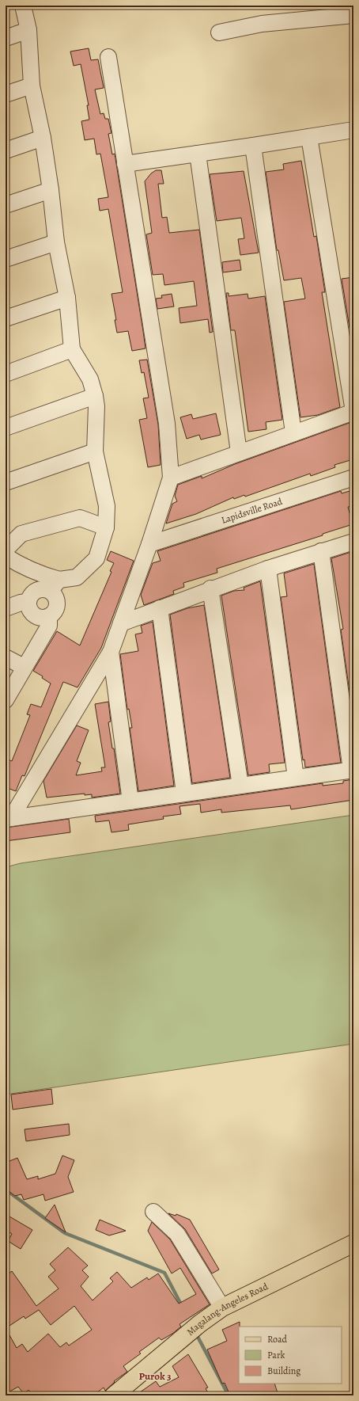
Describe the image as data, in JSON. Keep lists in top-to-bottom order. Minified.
{"streets":{"main road":["Magalang-Angeles Road"],"street":["Lapidsville Road"]},"districts":["Purok 3"],"legend":["Road","Park","Building"]}
